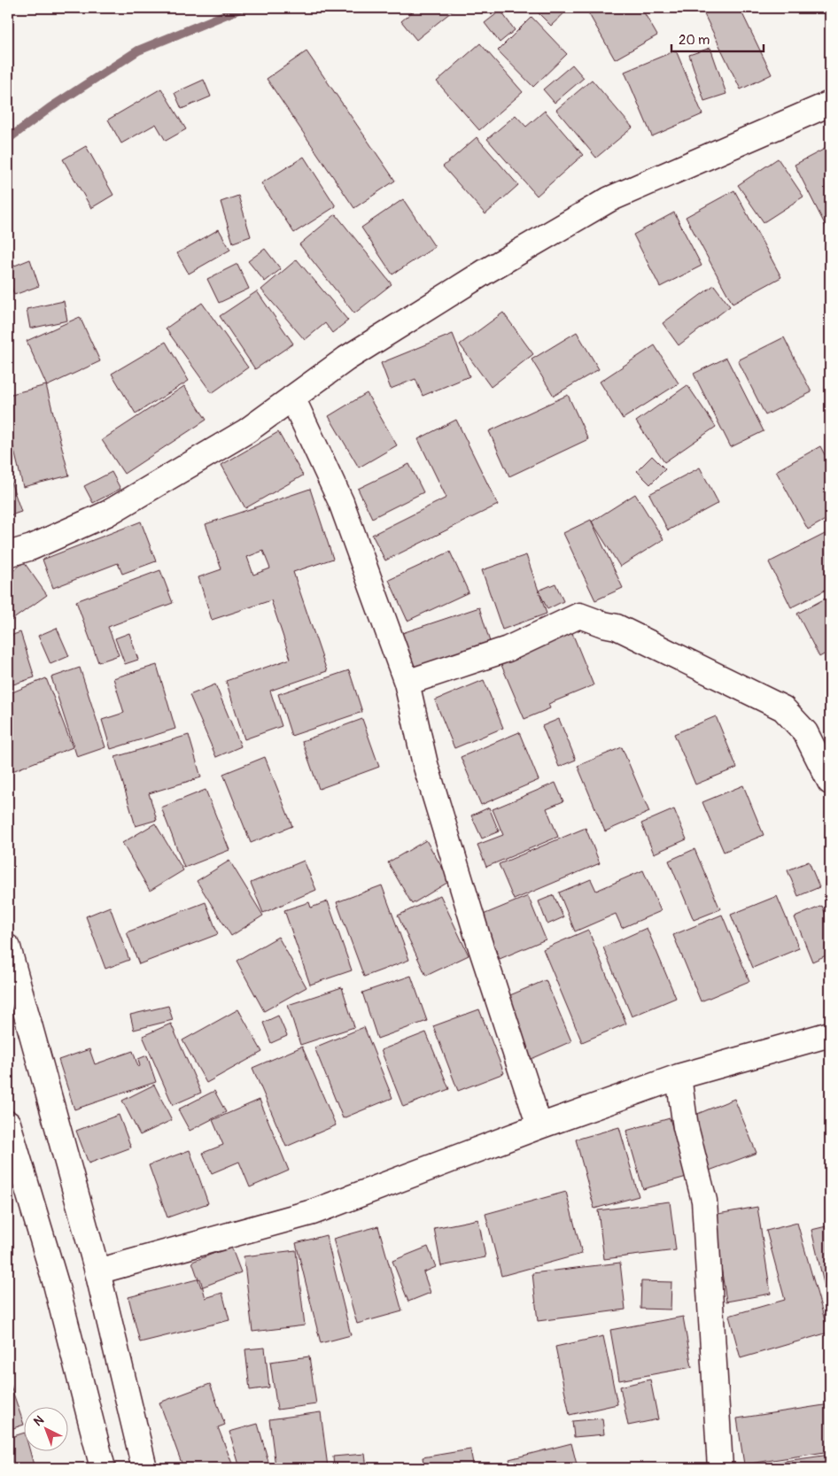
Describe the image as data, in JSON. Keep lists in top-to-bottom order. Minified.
{"scale_bar":"20 m","north":"top left"}
